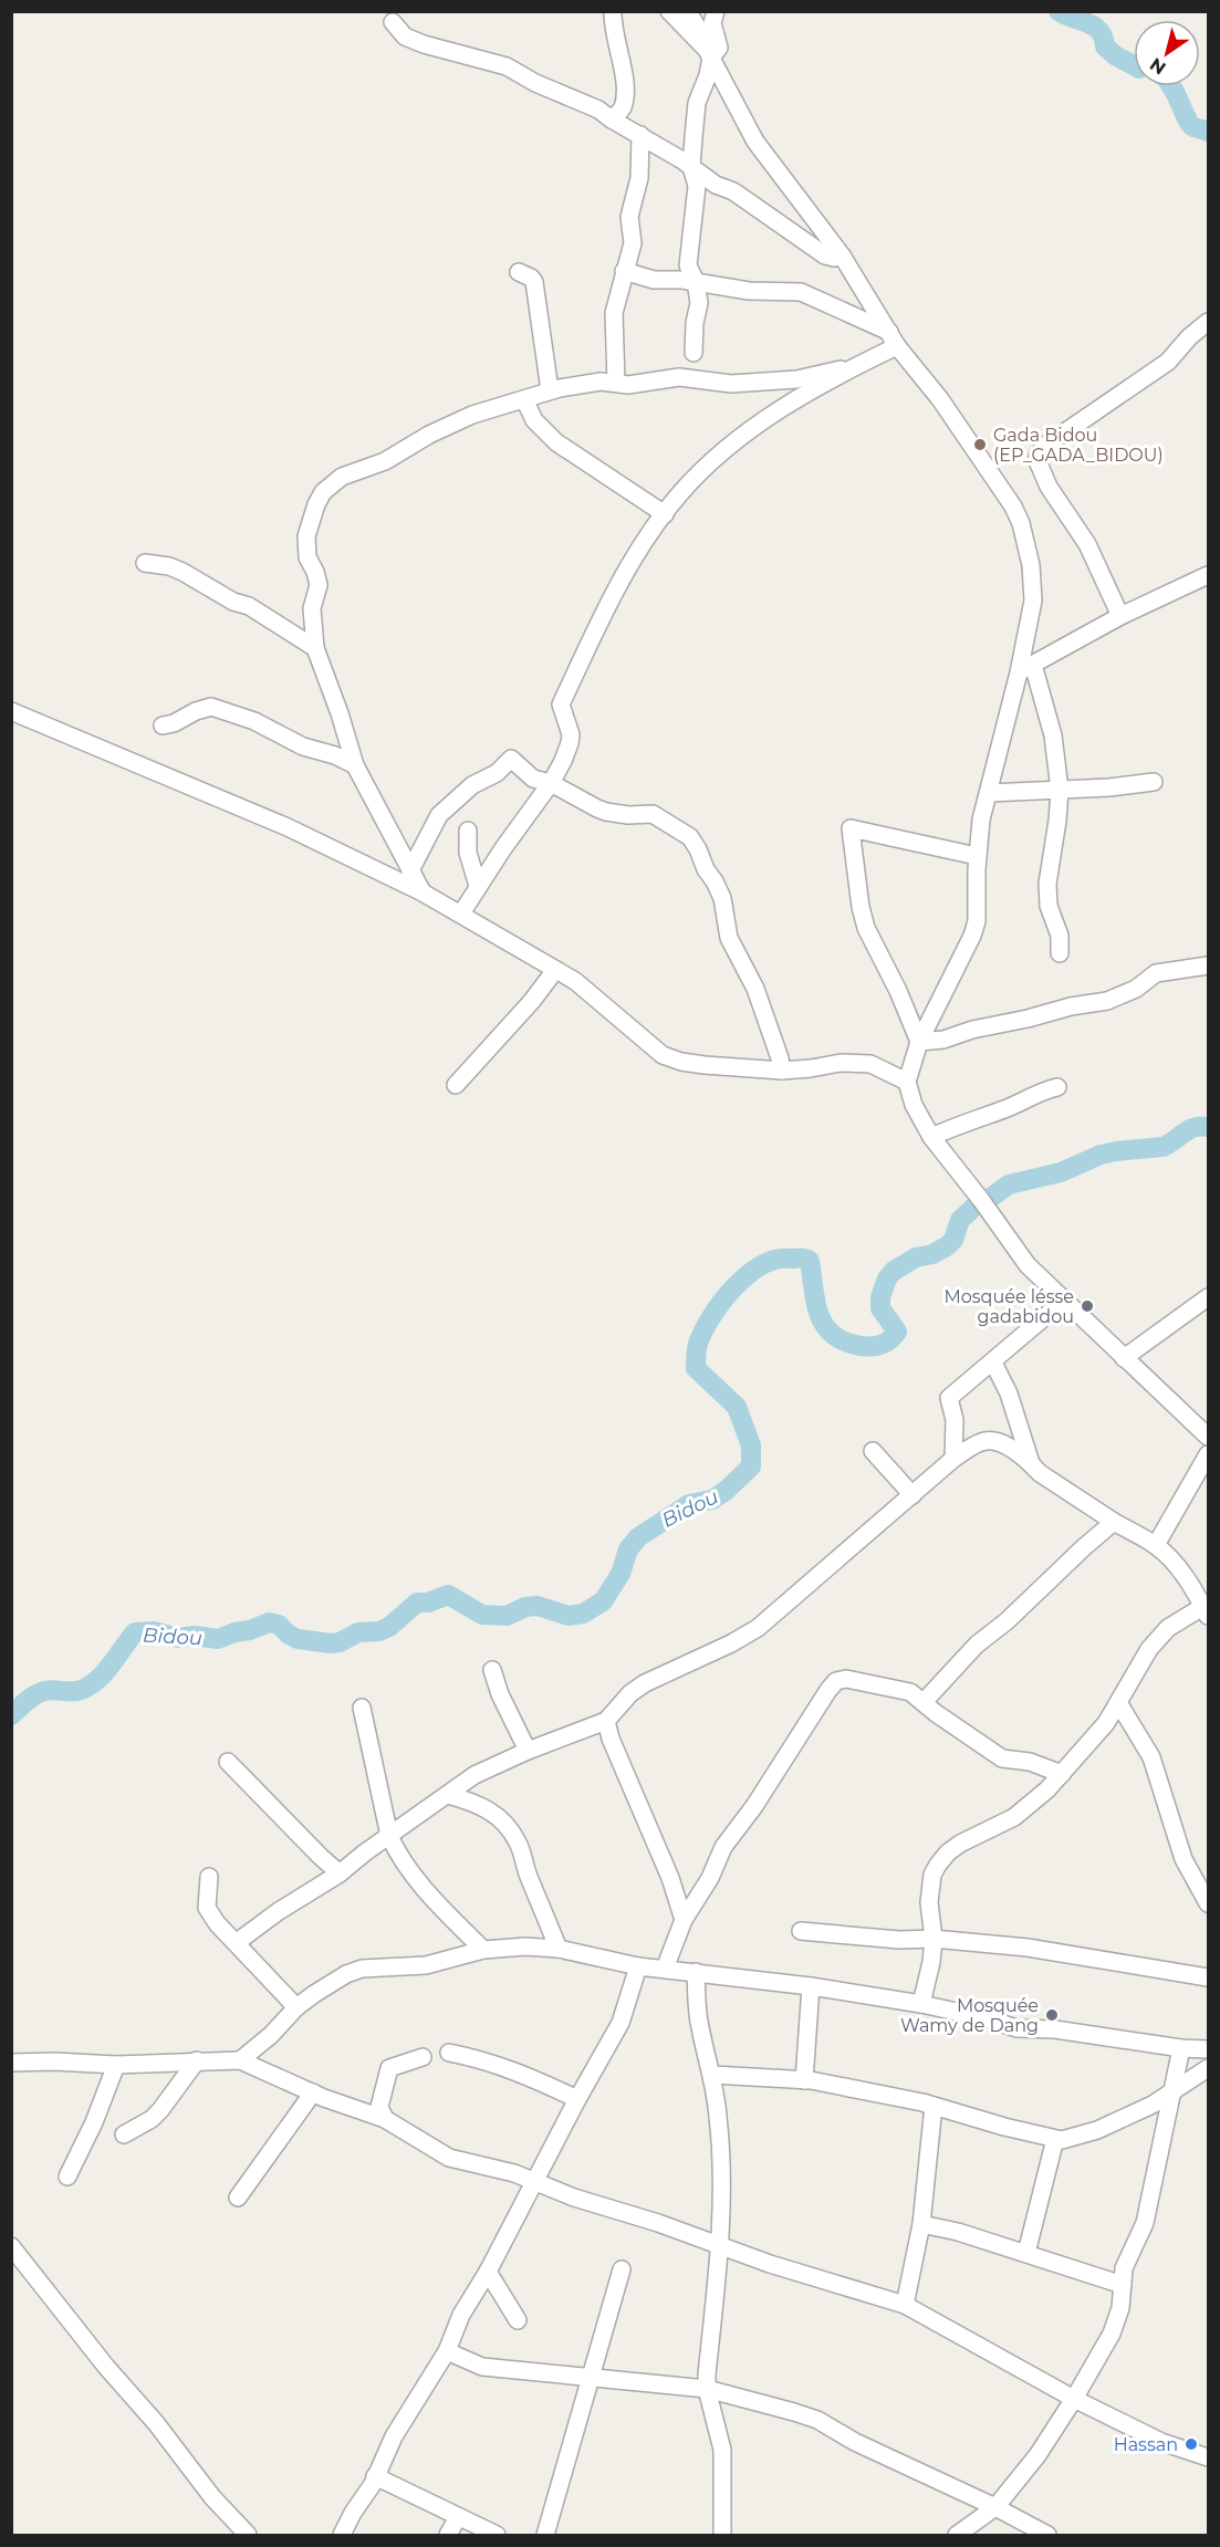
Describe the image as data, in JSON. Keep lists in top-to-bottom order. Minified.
{"water":["Bidou"],"places":["Gada Bidou (EP_GADA_BIDOU)","Mosquée lésse gadabidou","Mosquée Wamy de Dang","Hassan"],"north":"bottom left"}
